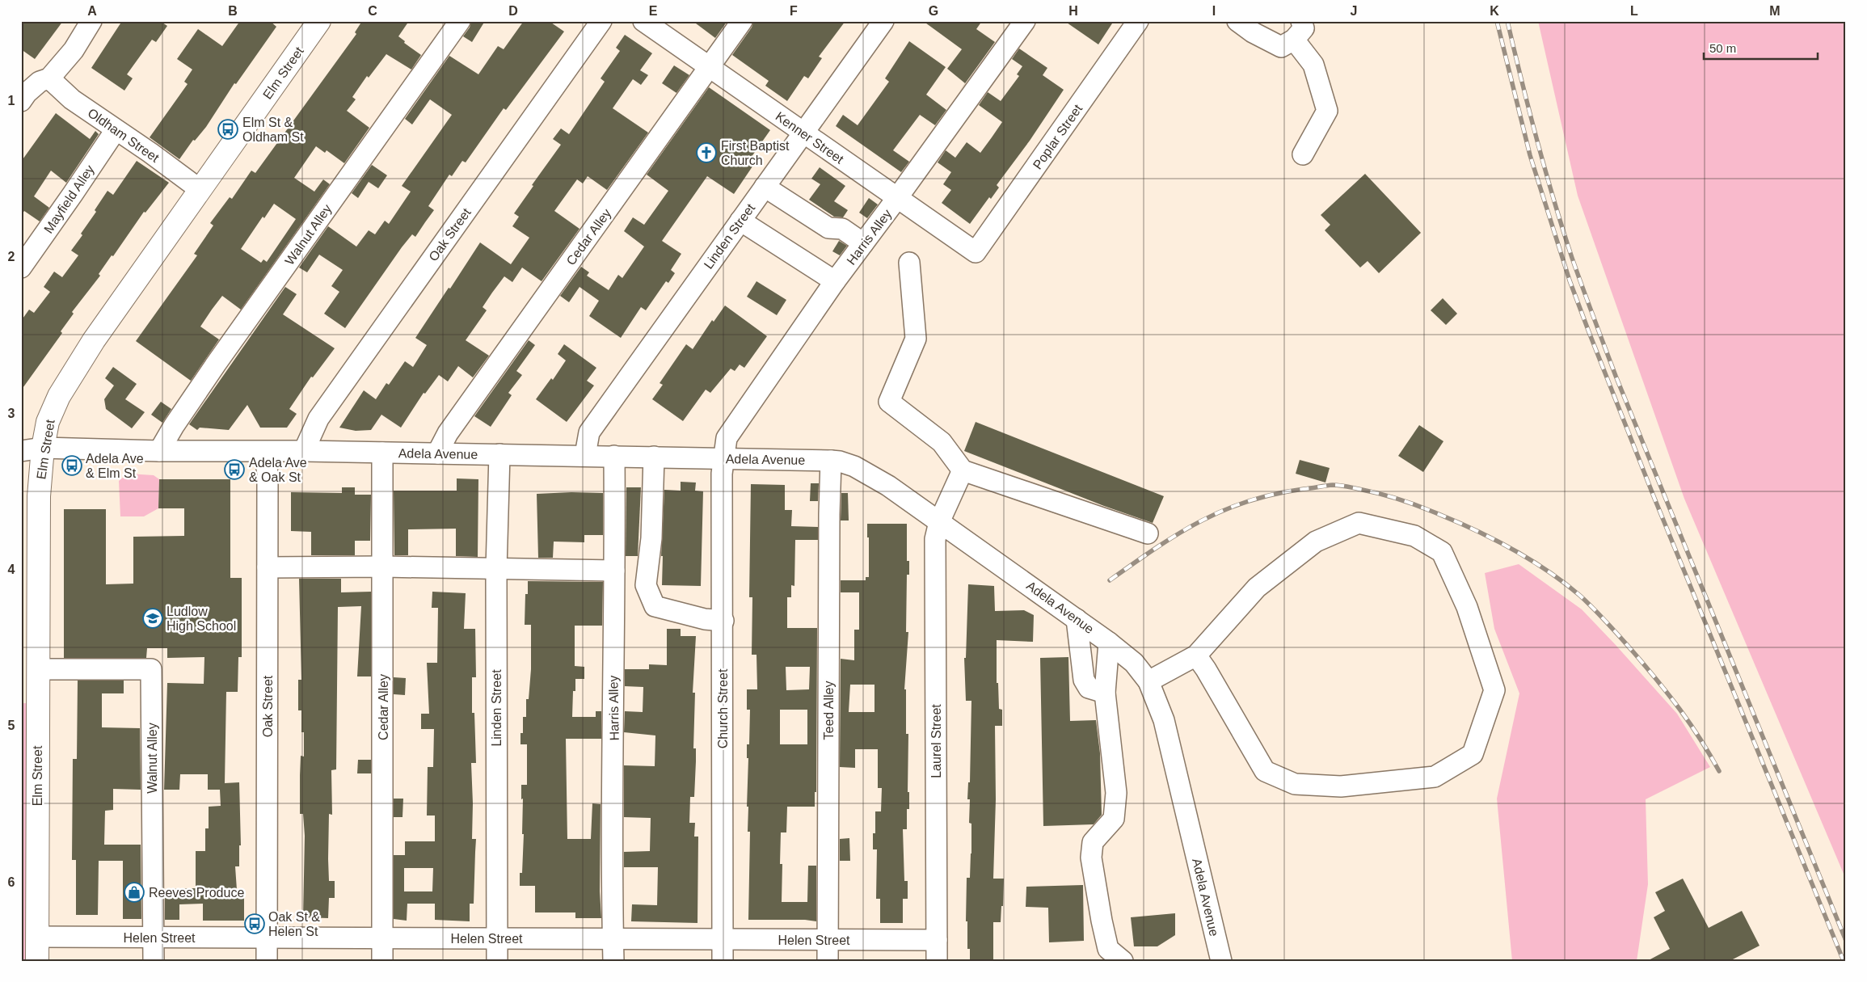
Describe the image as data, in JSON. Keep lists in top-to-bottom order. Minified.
{"streets":{"main road":["Elm Street"],"street":["Oldham Street","Poplar Street","Kenner Street","Mayfield Alley","Walnut Alley","Oak Street","Linden Street","Cedar Alley","Harris Alley","Adela Avenue","Church Street","Teed Alley","Laurel Street","Helen Street"]},"crossings":[["Elm Street","Oldham Street"],["Elm Street","Walnut Alley"],["Elm Street","Adela Avenue"],["Elm Street","Helen Street"],["Oldham Street","Mayfield Alley"],["Poplar Street","Kenner Street"],["Kenner Street","Linden Street"],["Kenner Street","Cedar Alley"],["Kenner Street","Harris Alley"],["Walnut Alley","Adela Avenue"],["Walnut Alley","Helen Street"],["Oak Street","Adela Avenue"],["Oak Street","Helen Street"],["Linden Street","Adela Avenue"],["Linden Street","Helen Street"],["Cedar Alley","Adela Avenue"],["Cedar Alley","Helen Street"],["Harris Alley","Adela Avenue"],["Harris Alley","Church Street"],["Harris Alley","Helen Street"],["Adela Avenue","Church Street"],["Adela Avenue","Teed Alley"],["Adela Avenue","Laurel Street"],["Church Street","Helen Street"],["Teed Alley","Helen Street"],["Laurel Street","Helen Street"]],"places":{"bus stop":["Elm St & Oldham St","Adela Ave & Elm St","Adela Ave & Oak St","Oak St & Helen St"],"church":["First Baptist Church"],"school or university":["Ludlow High School"],"shop":["Reeves Produce"]},"scale_bar":"50 m","grid":{"columns":["A","B","C","D","E","F","G","H","I","J","K","L","M"],"rows":["1","2","3","4","5","6"]}}
